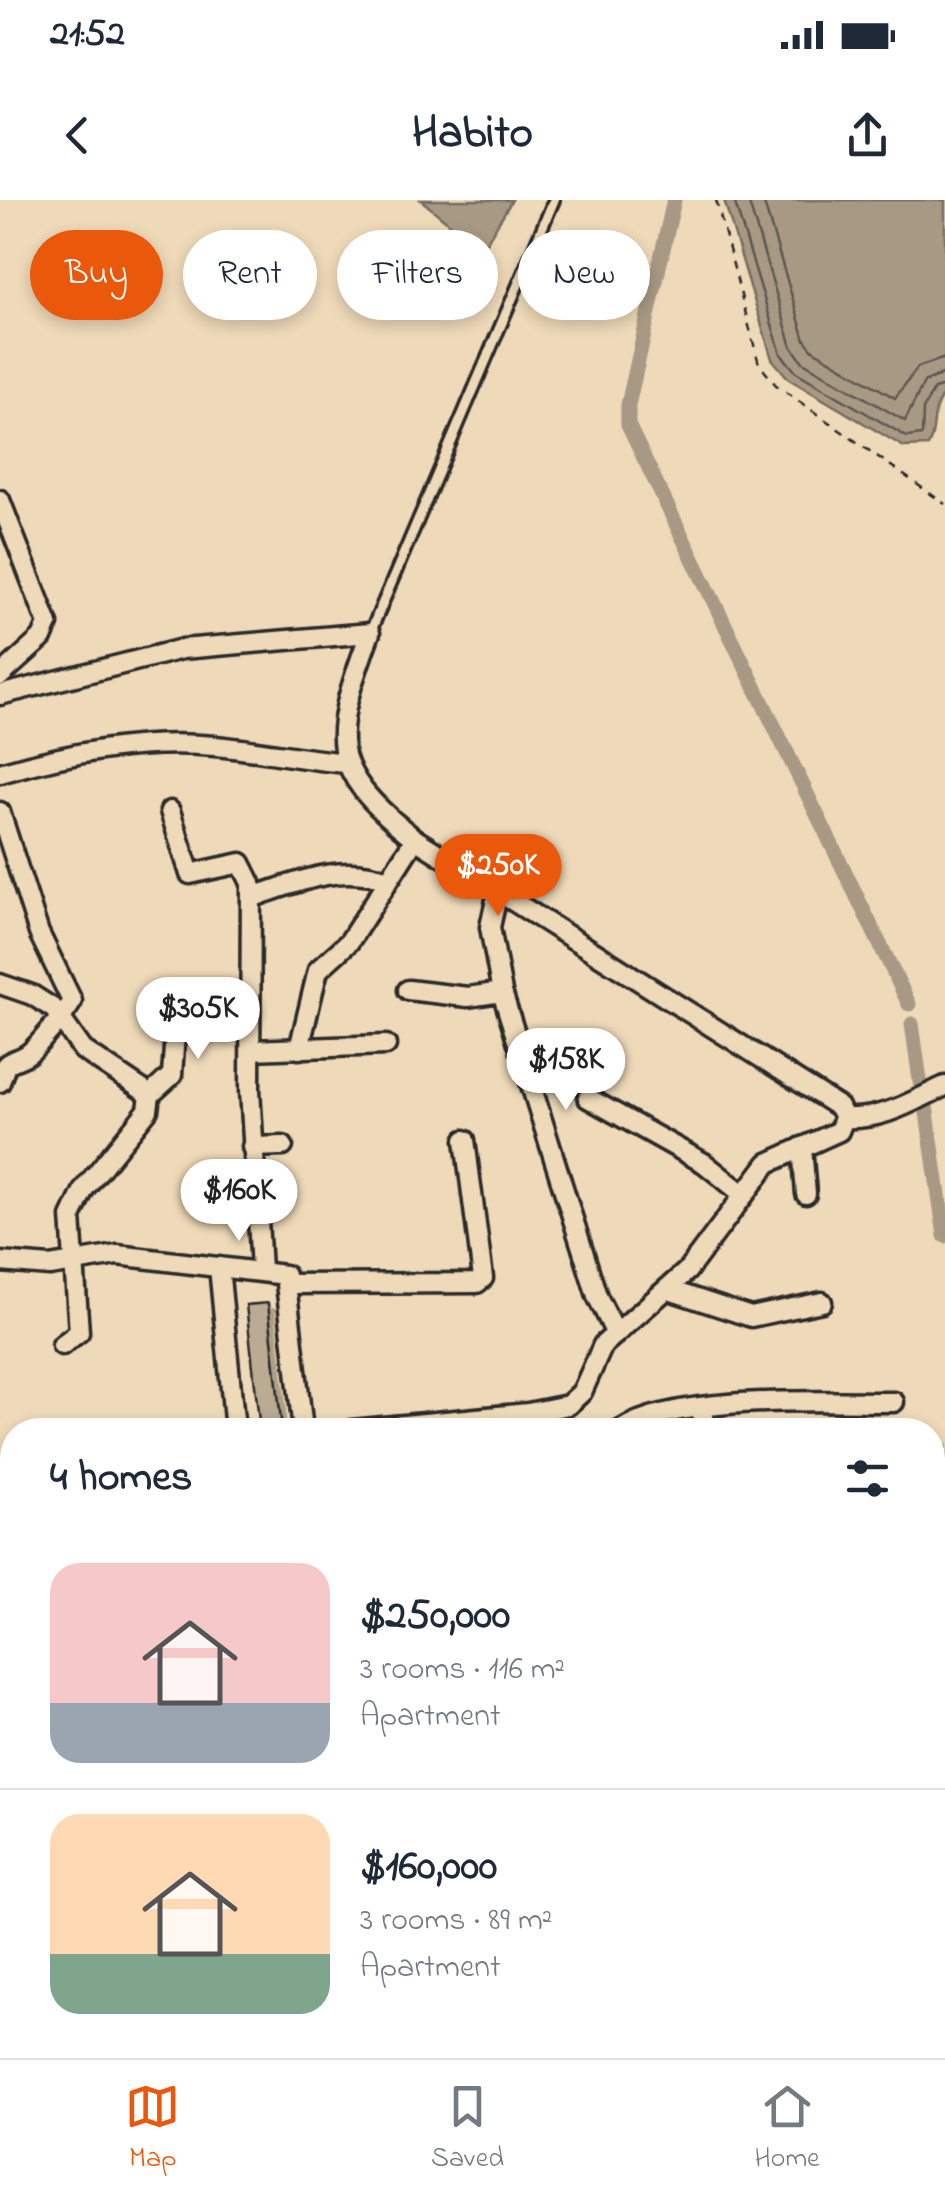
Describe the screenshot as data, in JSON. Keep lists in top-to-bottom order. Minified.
{"page":{"status":"21:52","header":"Habito","chip":["Buy","Rent","Filters","New"],"price":["$250K","$305K","$158K","$160K"],"heading":"4 homes","list":[{"name":"$250,000","note":"3 rooms · 116 m² · Apartment"},{"name":"$160,000","note":"3 rooms · 89 m² · Apartment"}],"tabs":["Map","Saved","Home"]}}
